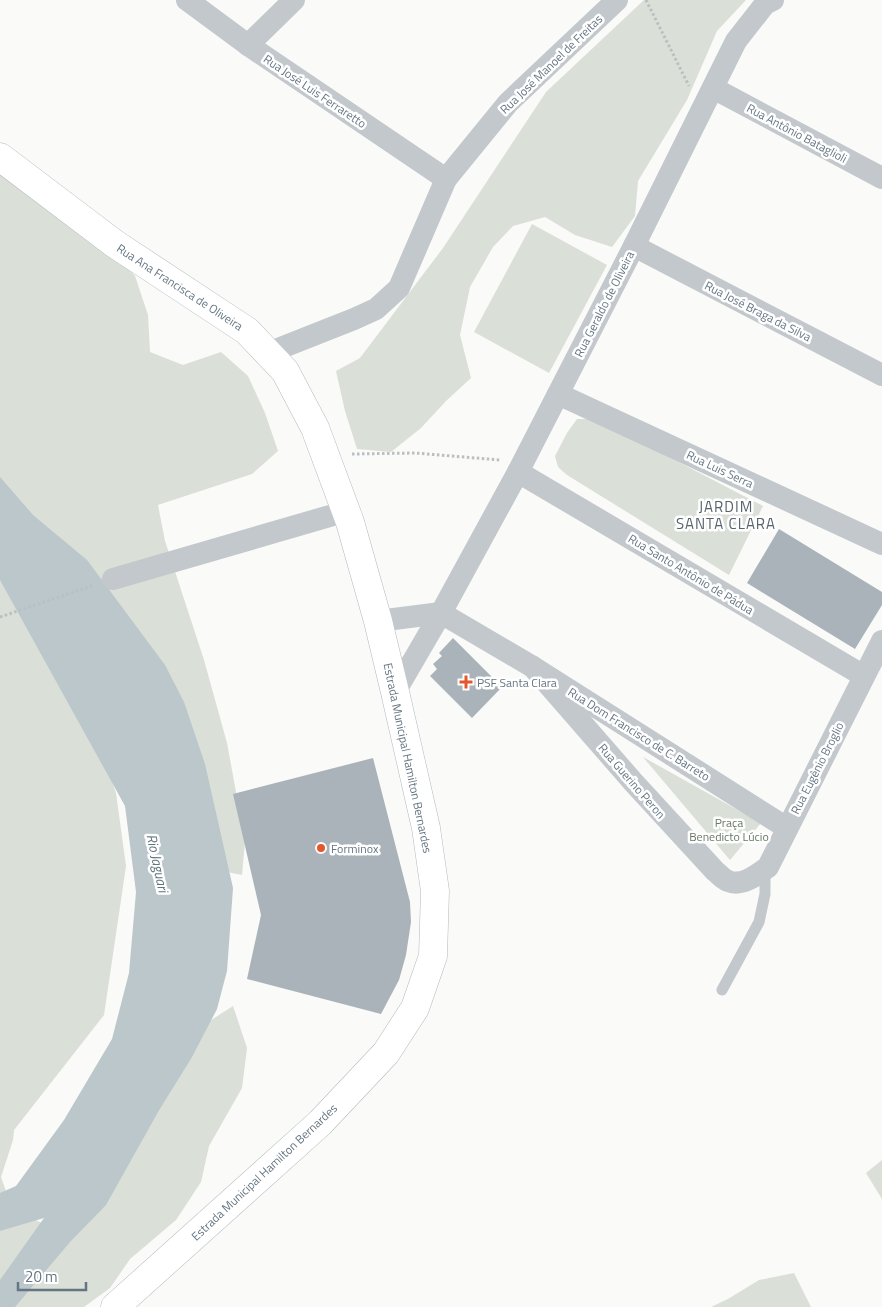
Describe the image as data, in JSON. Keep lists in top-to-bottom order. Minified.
{"streets":{"street":["Rua José Manoel de Freitas","Rua José Luis Ferraretto","Rua Antônio Bataglioli","Rua Ana Francisca de Oliveira","Rua Geraldo de Oliveira","Rua José Braga da Silva","Rua Luis Serra","Rua Santo Antônio de Pádua","Rua Dom Francisco de C. Barreto","Estrada Municipal Hamilton Bernardes","Rua Eugênio Broglio","Rua Guerino Peron"]},"crossings":[["Rua José Manoel de Freitas","Rua José Luis Ferraretto"],["Rua José Manoel de Freitas","Rua Ana Francisca de Oliveira"],["Rua Antônio Bataglioli","Rua Geraldo de Oliveira"],["Rua Ana Francisca de Oliveira","Estrada Municipal Hamilton Bernardes"],["Rua Geraldo de Oliveira","Rua José Braga da Silva"],["Rua Geraldo de Oliveira","Rua Luis Serra"],["Rua Geraldo de Oliveira","Rua Santo Antônio de Pádua"],["Rua Geraldo de Oliveira","Rua Dom Francisco de C. Barreto"],["Rua Geraldo de Oliveira","Estrada Municipal Hamilton Bernardes"],["Rua Santo Antônio de Pádua","Rua Eugênio Broglio"],["Rua Dom Francisco de C. Barreto","Rua Eugênio Broglio"],["Rua Dom Francisco de C. Barreto","Rua Guerino Peron"],["Rua Eugênio Broglio","Rua Guerino Peron"]],"districts":["JARDIM SANTA CLARA"],"water":["Rio Jaguari"],"parks":["Praça Benedicto Lúcio"],"places":{"health":["PSF Santa Clara"],"other":["Forminox"]},"scale_bar":"20 m"}
